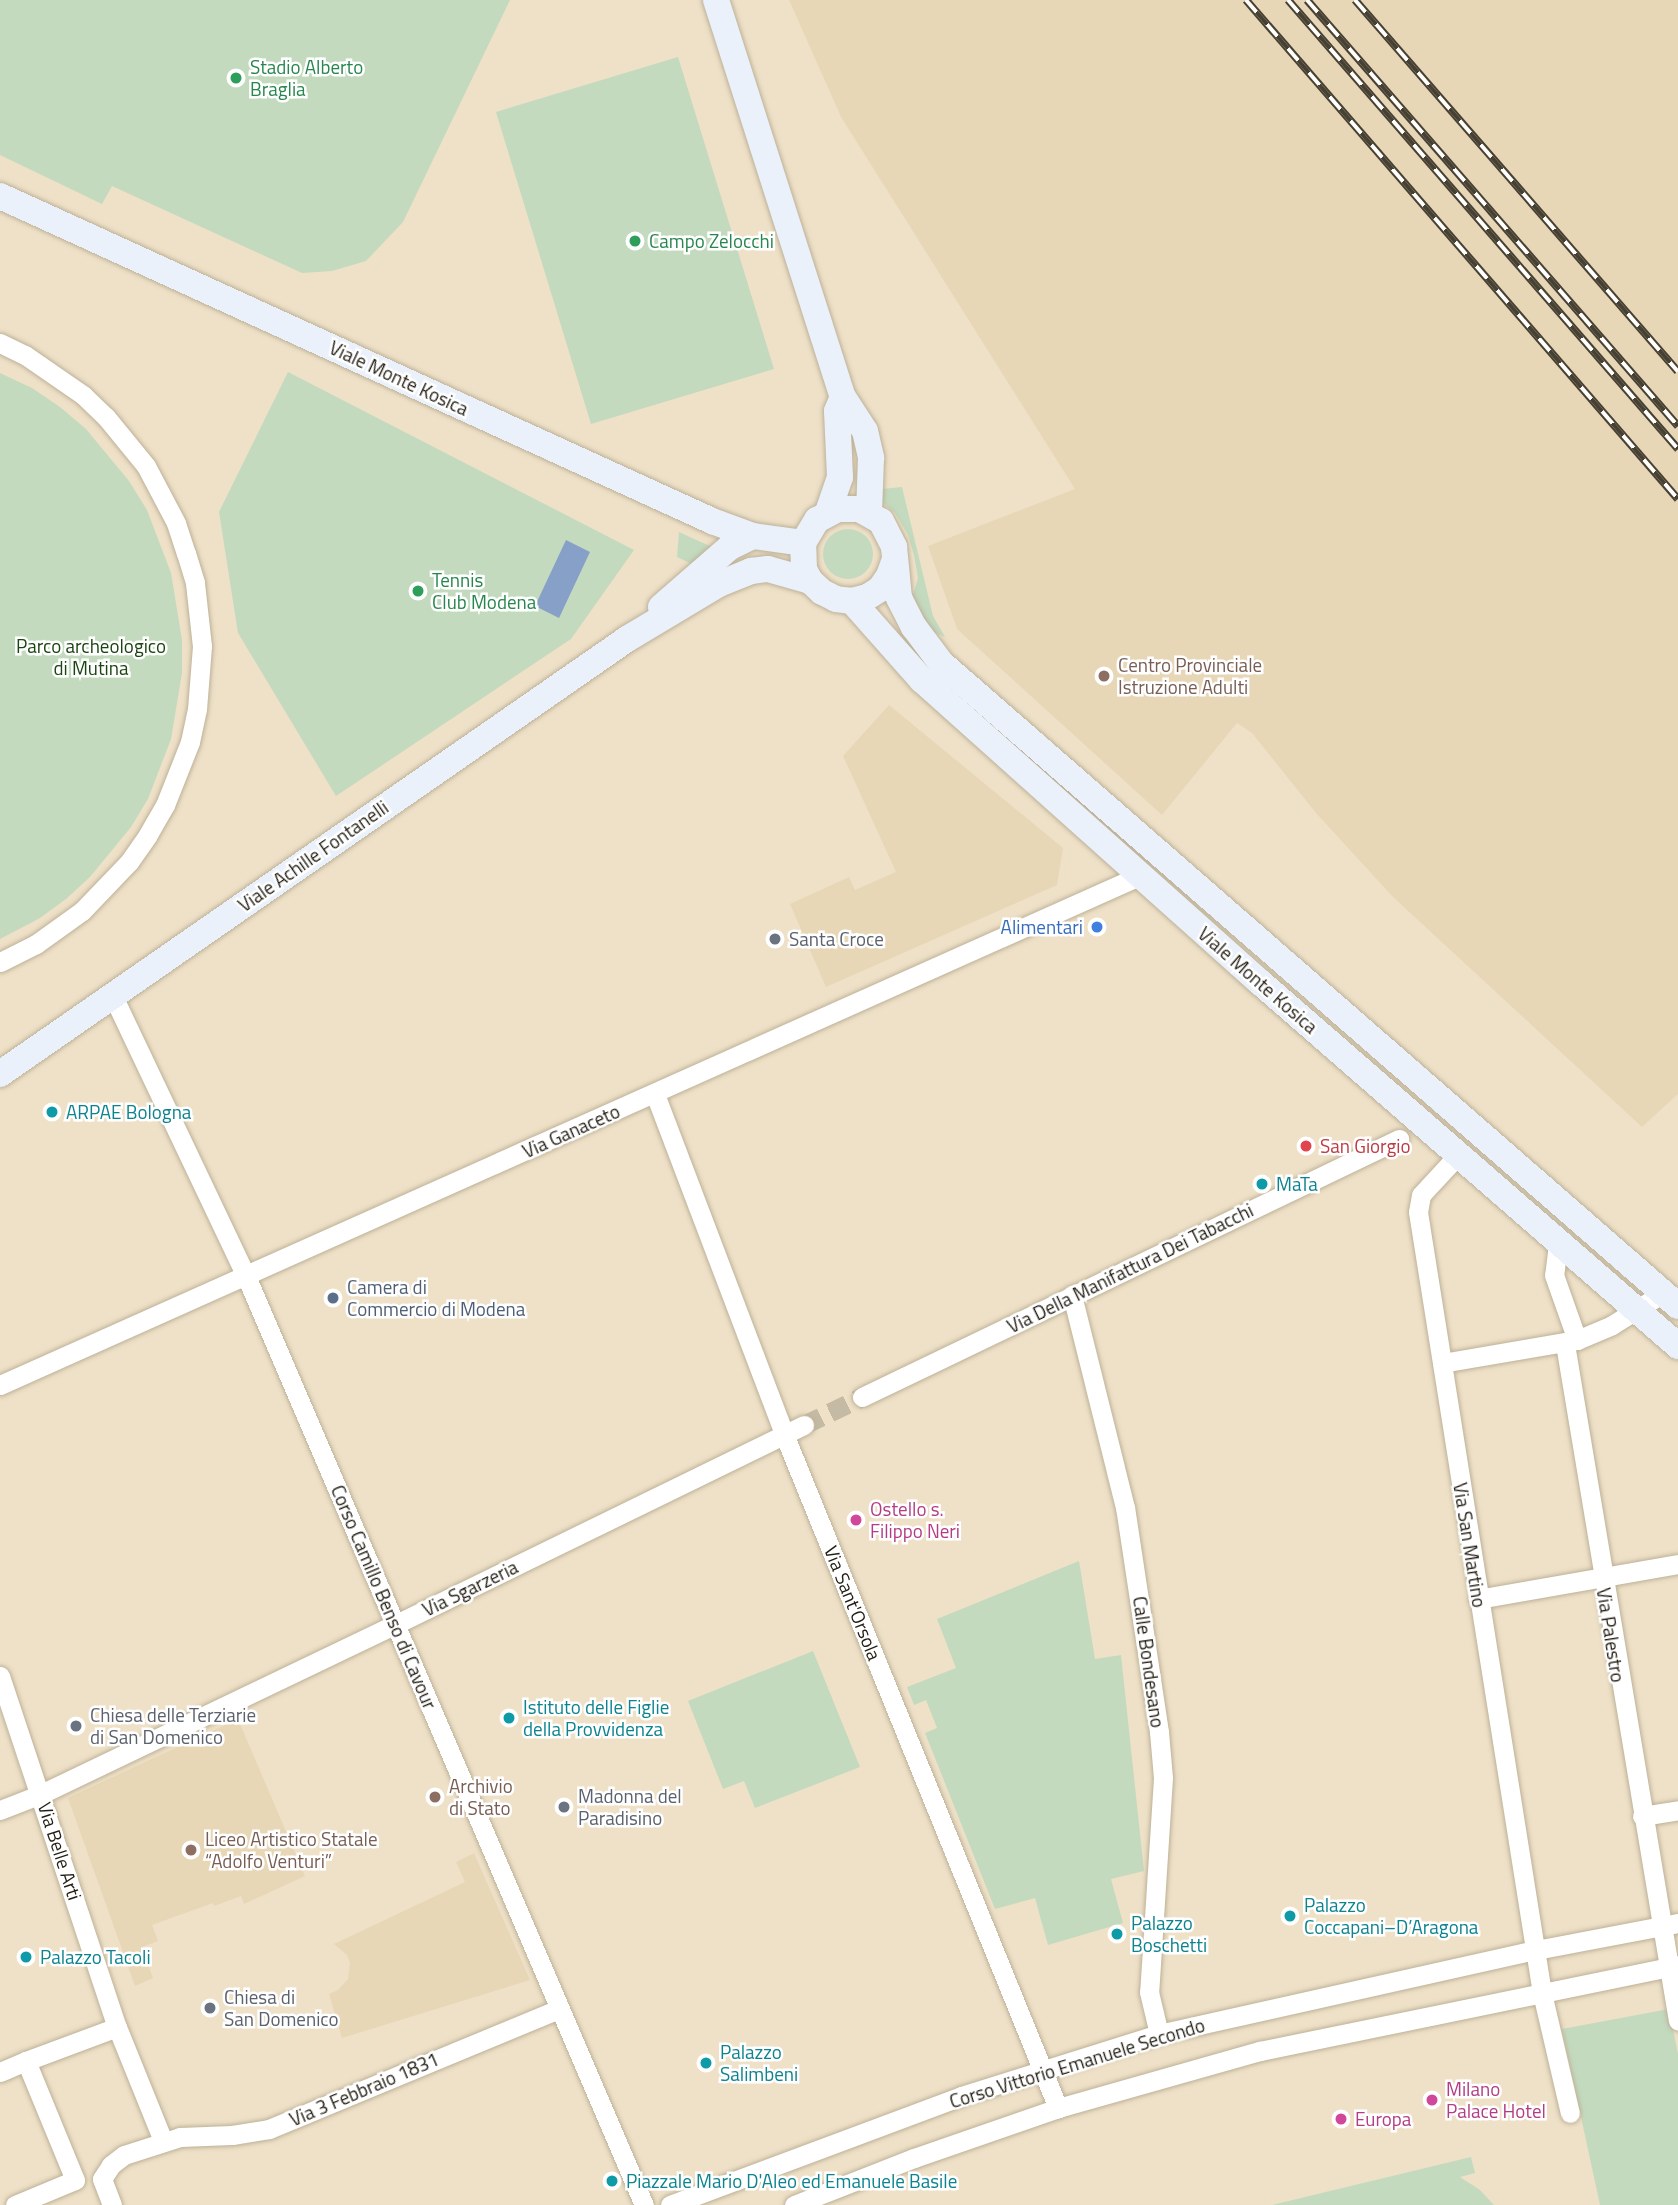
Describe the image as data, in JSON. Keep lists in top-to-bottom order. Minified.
{"streets":{"street":["Viale Monte Kosica","Viale Achille Fontanelli","Via Ganaceto","Via Della Manifattura Dei Tabacchi","Via San Martino","Via Sgarzeria","Corso Camillo Benso di Cavour","Via Sant'Orsola","Via Palestro","Calle Bondesano","Via Belle Arti","Corso Vittorio Emanuele Secondo","Via 3 Febbraio 1831"]},"crossings":[["Viale Monte Kosica","Viale Achille Fontanelli"],["Viale Monte Kosica","Via Ganaceto"],["Viale Monte Kosica","Via San Martino"],["Viale Monte Kosica","Via Palestro"],["Viale Achille Fontanelli","Corso Camillo Benso di Cavour"],["Via Ganaceto","Corso Camillo Benso di Cavour"],["Via Ganaceto","Via Sant'Orsola"],["Via Della Manifattura Dei Tabacchi","Calle Bondesano"],["Via San Martino","Corso Vittorio Emanuele Secondo"],["Via Sgarzeria","Corso Camillo Benso di Cavour"],["Via Sgarzeria","Via Sant'Orsola"],["Via Sgarzeria","Via Belle Arti"],["Corso Camillo Benso di Cavour","Via 3 Febbraio 1831"],["Via Sant'Orsola","Corso Vittorio Emanuele Secondo"],["Via Palestro","Corso Vittorio Emanuele Secondo"],["Calle Bondesano","Corso Vittorio Emanuele Secondo"],["Via Belle Arti","Via 3 Febbraio 1831"]],"parks":["Parco archeologico di Mutina"],"places":["Stadio Alberto Braglia","Campo Zelocchi","Tennis Club Modena","Centro Provinciale Istruzione Adulti","Alimentari","Santa Croce","ARPAE Bologna","San Giorgio","MaTa","Camera di Commercio di Modena","Ostello s. Filippo Neri","Istituto delle Figlie della Provvidenza","Chiesa delle Terziarie di San Domenico","Archivio di Stato","Madonna del Paradisino","Liceo Artistico Statale “Adolfo Venturi”","Palazzo Coccapani–D’Aragona","Palazzo Boschetti","Palazzo Tacoli","Chiesa di San Domenico","Palazzo Salimbeni","Milano Palace Hotel","Europa","Piazzale Mario D'Aleo ed Emanuele Basile"]}
